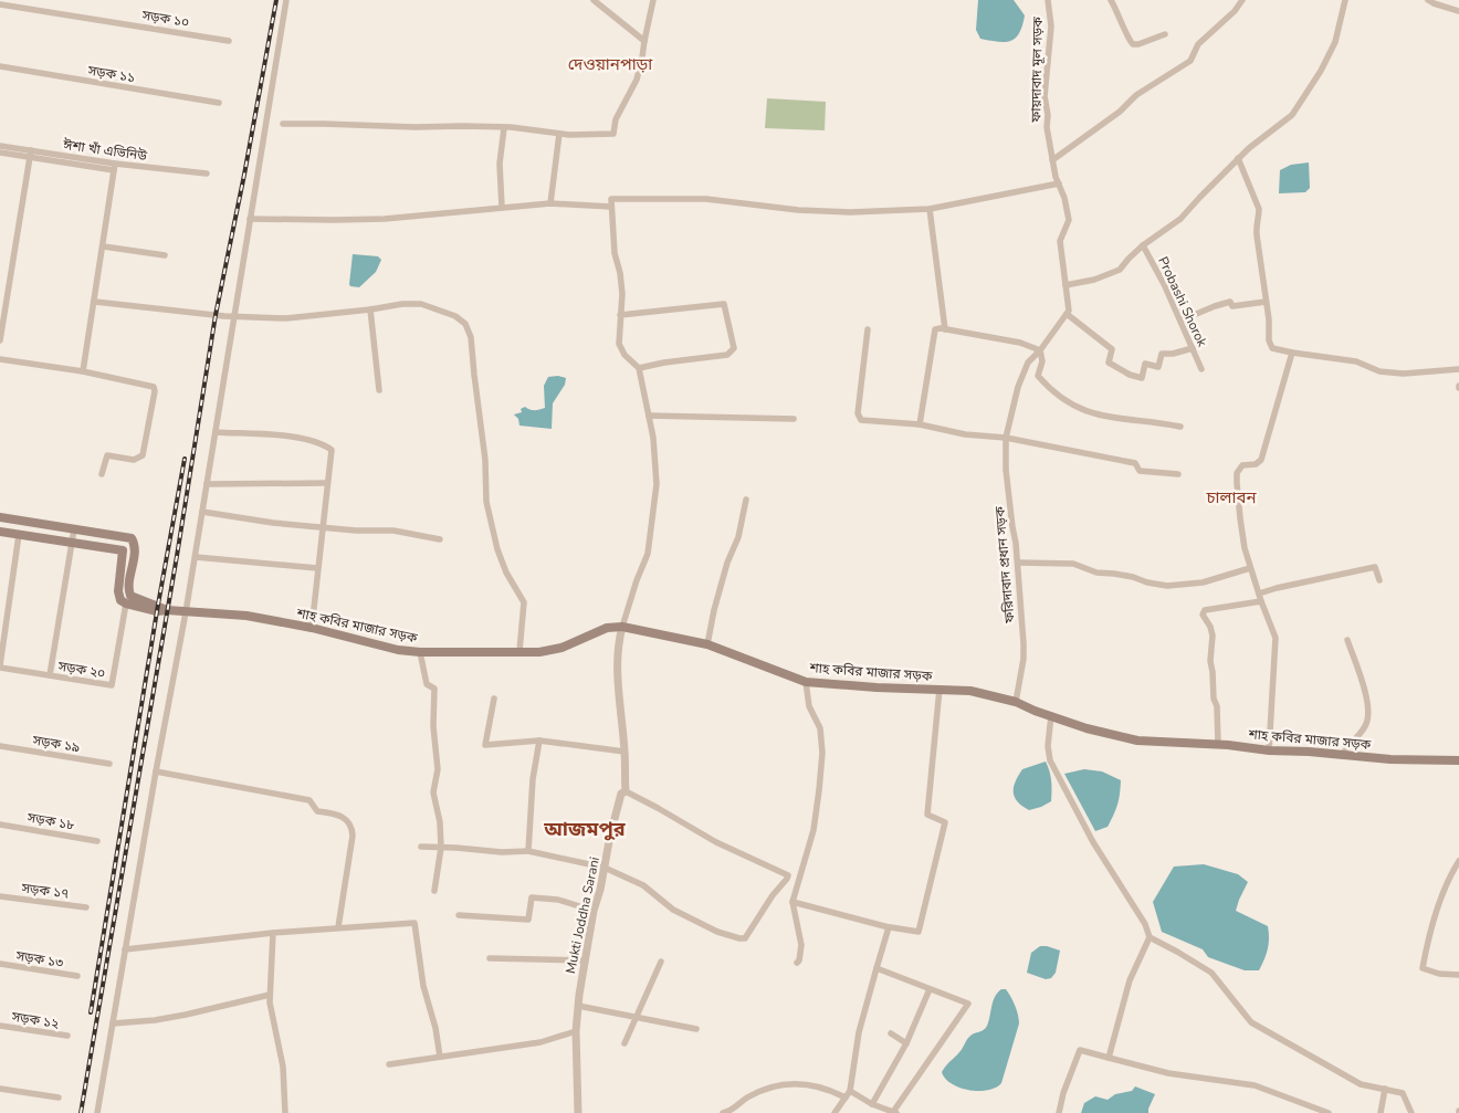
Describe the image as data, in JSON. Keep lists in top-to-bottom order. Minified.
{"streets":{"main road":["শাহ কবির মাজার সড়ক"],"street":["সড়ক ১০","ফায়দাবাদ মূল সড়ক","সড়ক ১১","ঈশা খাঁ এভিনিউ","Probashi Shorok","ফরিদাবাদ প্রধান সড়ক","সড়ক ২০","সড়ক ১৯","সড়ক ১৮","সড়ক ১৭","Mukti Joddha Sarani","সড়ক ১৩","সড়ক ১২"]},"crossings":[["ফরিদাবাদ প্রধান সড়ক","শাহ কবির মাজার সড়ক"],["শাহ কবির মাজার সড়ক","Mukti Joddha Sarani"]],"districts":["দেওয়ানপাড়া","চালাবন","আজমপুর"]}
